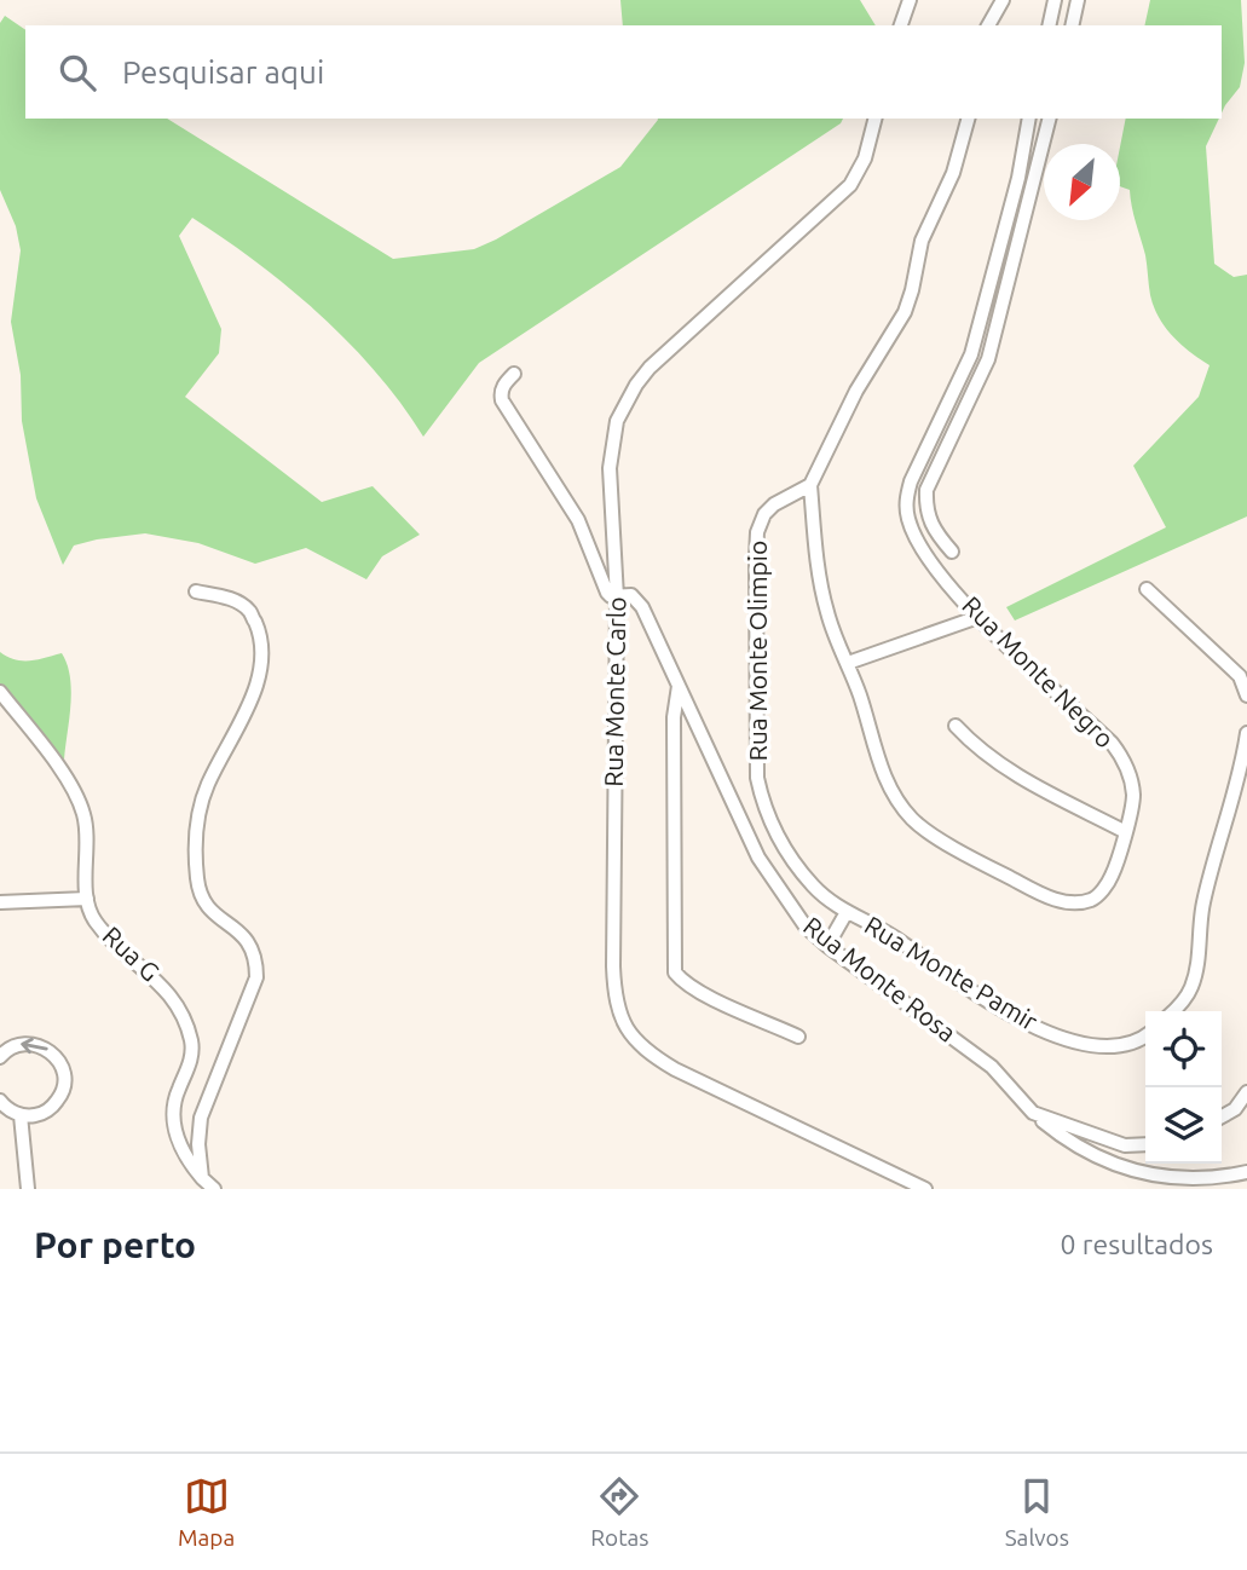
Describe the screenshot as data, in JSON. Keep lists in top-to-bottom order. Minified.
{"streets":{"street":["Rua Monte Olimpio","Rua Monte Negro","Rua Monte Carlo","Rua G","Rua Monte Pamir","Rua Monte Rosa"]},"crossings":[["Rua Monte Olimpio","Rua Monte Negro"],["Rua Monte Olimpio","Rua Monte Pamir"],["Rua Monte Carlo","Rua Monte Rosa"]],"north":"bottom left","page":{"search":"Pesquisar aqui","heading":["Por perto","0 resultados"],"nav":["Mapa","Rotas","Salvos"]}}
